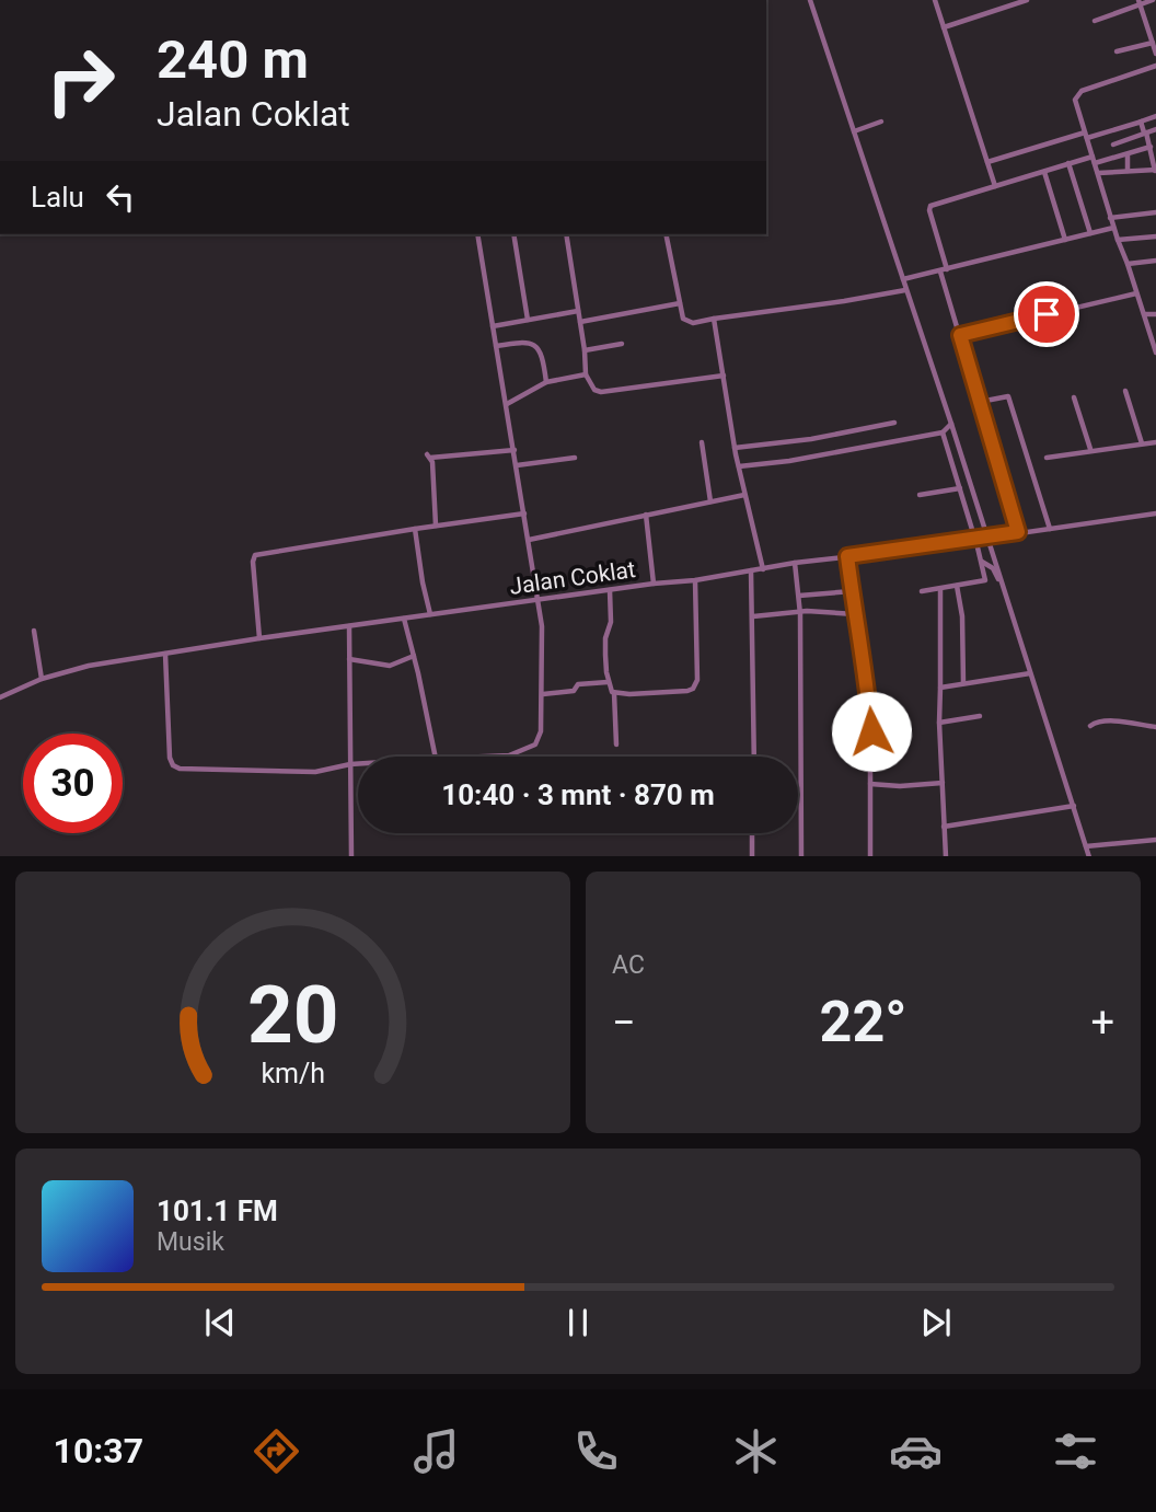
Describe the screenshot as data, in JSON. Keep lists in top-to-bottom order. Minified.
{"streets":{"street":["Jalan Coklat"]},"page":{"turn":["240 m","Jalan Coklat"],"then":"Lalu","limit":"30","trip":"10:40 · 3 mnt · 870 m","tile":"AC","heat":["−","22°","+"],"song":["101.1 FM","Musik"],"tabs":"10:37","gauge":["20","km/h"]}}
